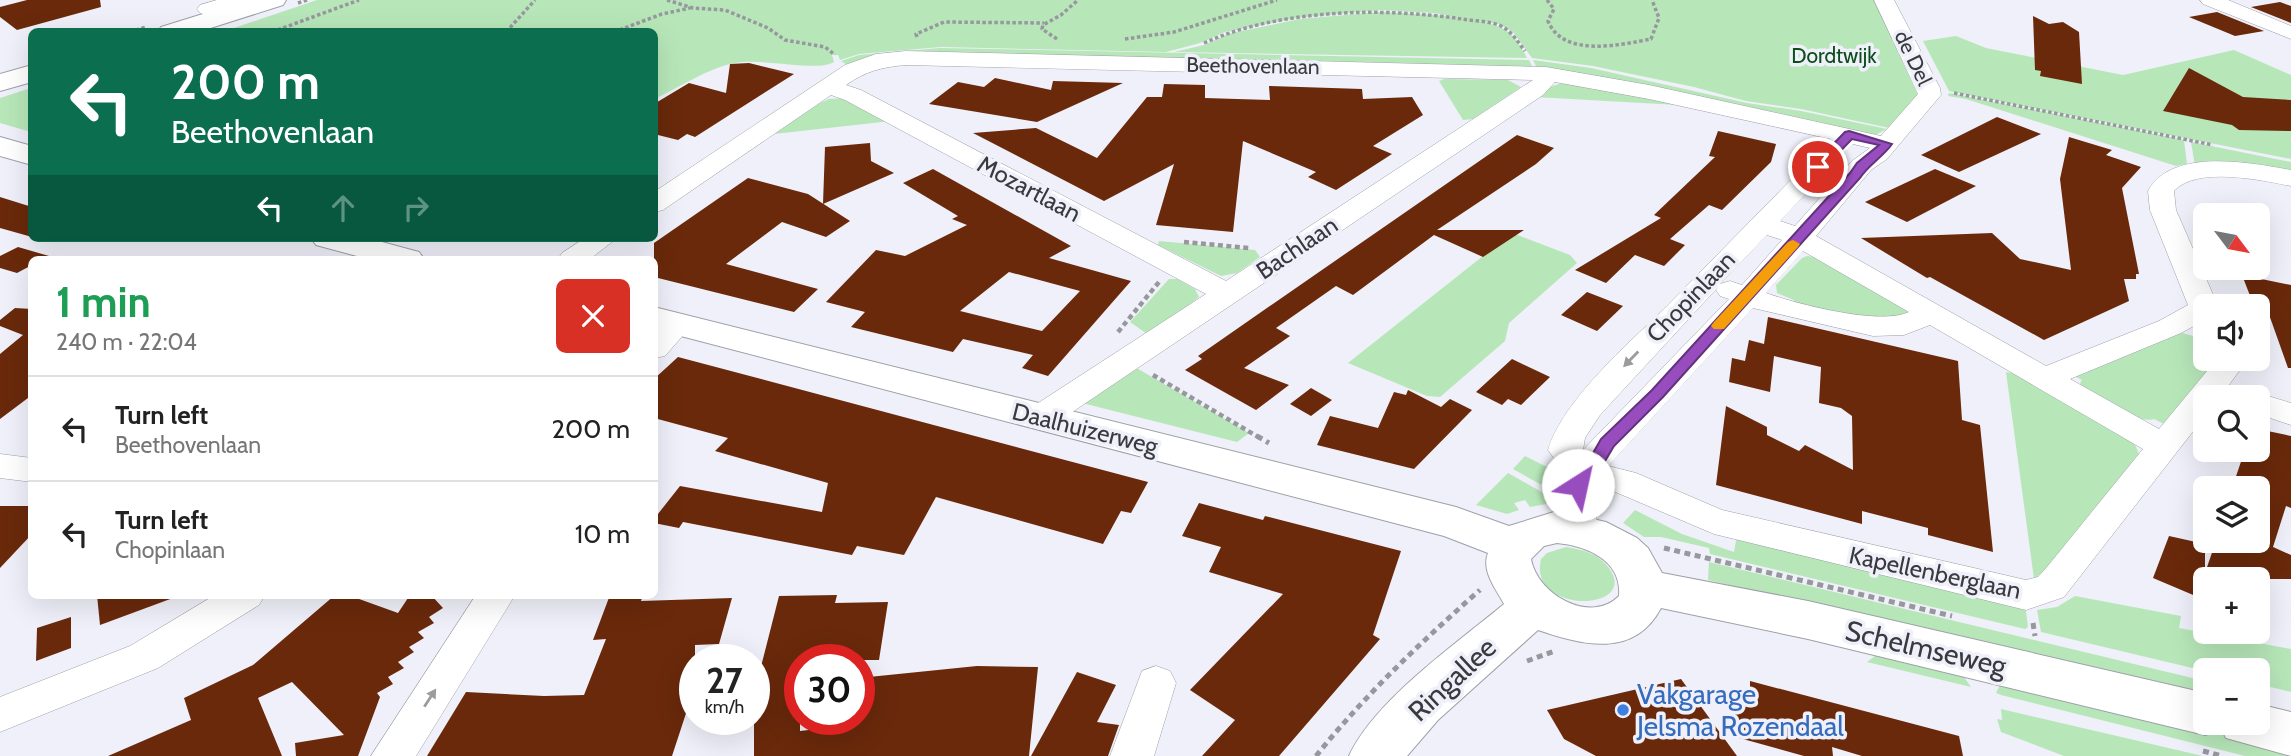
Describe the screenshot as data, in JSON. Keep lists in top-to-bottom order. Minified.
{"streets":{"main road":["Daalhuizerweg","Schelmseweg","Ringallee"],"street":["de Del","Beethovenlaan","Mozartlaan","Bachlaan","Chopinlaan","Kapellenberglaan"]},"crossings":[["de Del","Beethovenlaan"],["de Del","Chopinlaan"],["de Del","Kapellenberglaan"],["Beethovenlaan","Mozartlaan"],["Beethovenlaan","Bachlaan"],["Beethovenlaan","Chopinlaan"],["Mozartlaan","Bachlaan"],["Bachlaan","Daalhuizerweg"],["Chopinlaan","Kapellenberglaan"],["Daalhuizerweg","Schelmseweg"],["Daalhuizerweg","Ringallee"],["Schelmseweg","Ringallee"]],"one_way":["Chopinlaan"],"parks":["Dordtwijk"],"places":["Vakgarage Jelsma Rozendaal"],"north":"bottom right","page":{"turn":["200 m","Beethovenlaan"],"map_buttons":["+","−"],"heading":["1 min","240 m · 22:04"],"list":[{"name":"Turn left","note":"Beethovenlaan","value":"200 m"},{"name":"Turn left","note":"Chopinlaan","value":"10 m"}],"speed":"27 km/h","limit":"30"}}
